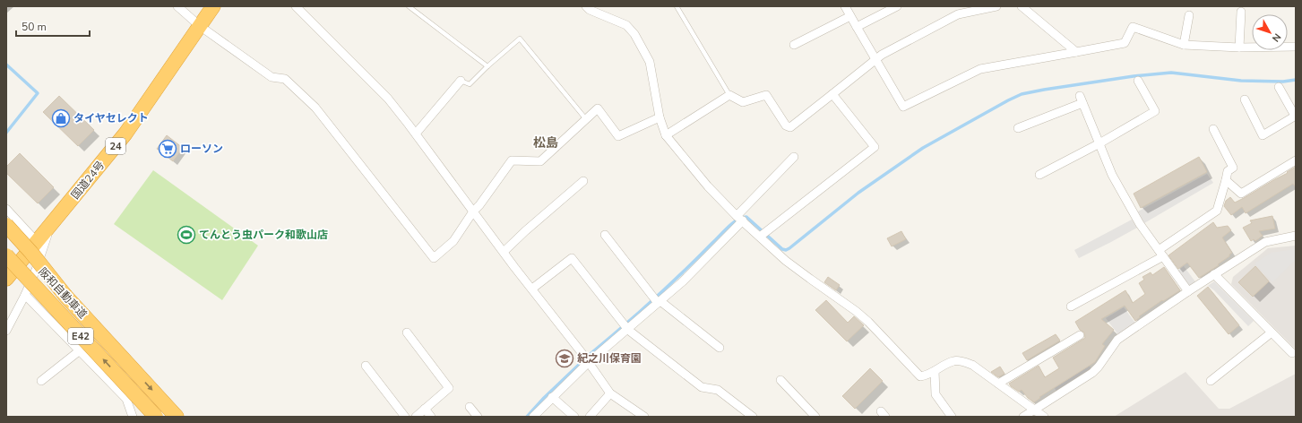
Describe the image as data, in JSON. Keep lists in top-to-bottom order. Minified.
{"streets":{"highway":["24","国道24号","阪和自動車道","E42"]},"districts":["松島"],"places":{"shop":["タイヤセレクト"],"supermarket":["ローソン"],"sports":["てんとう虫パーク和歌山店"],"school or university":["紀之川保育園"]},"scale_bar":"50 m","north":"bottom right"}
